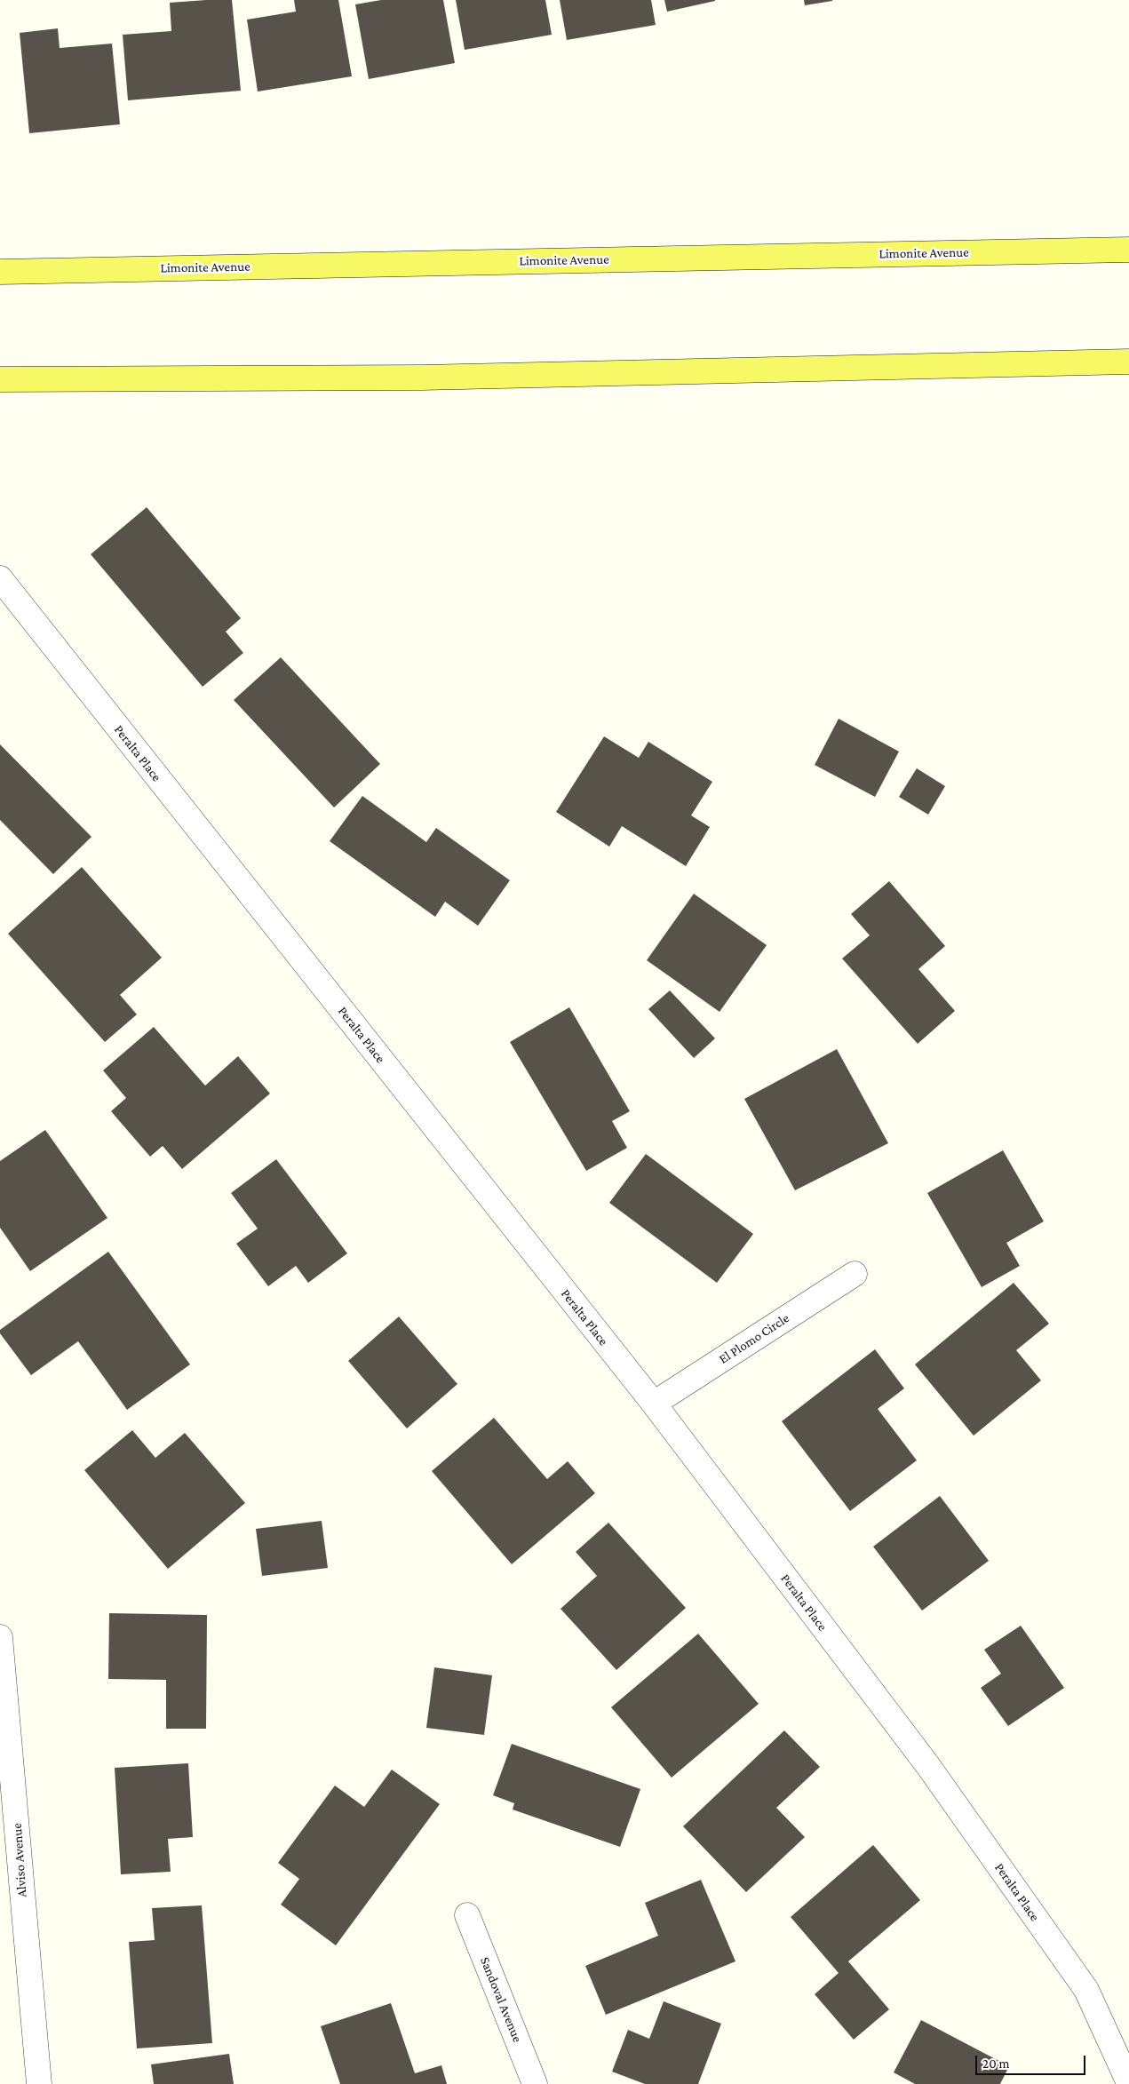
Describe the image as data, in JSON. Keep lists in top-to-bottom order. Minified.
{"streets":{"main road":["Limonite Avenue"],"street":["Peralta Place","El Plomo Circle","Alviso Avenue","Sandoval Avenue"]},"crossings":[["Peralta Place","El Plomo Circle"]],"scale_bar":"20 m"}
